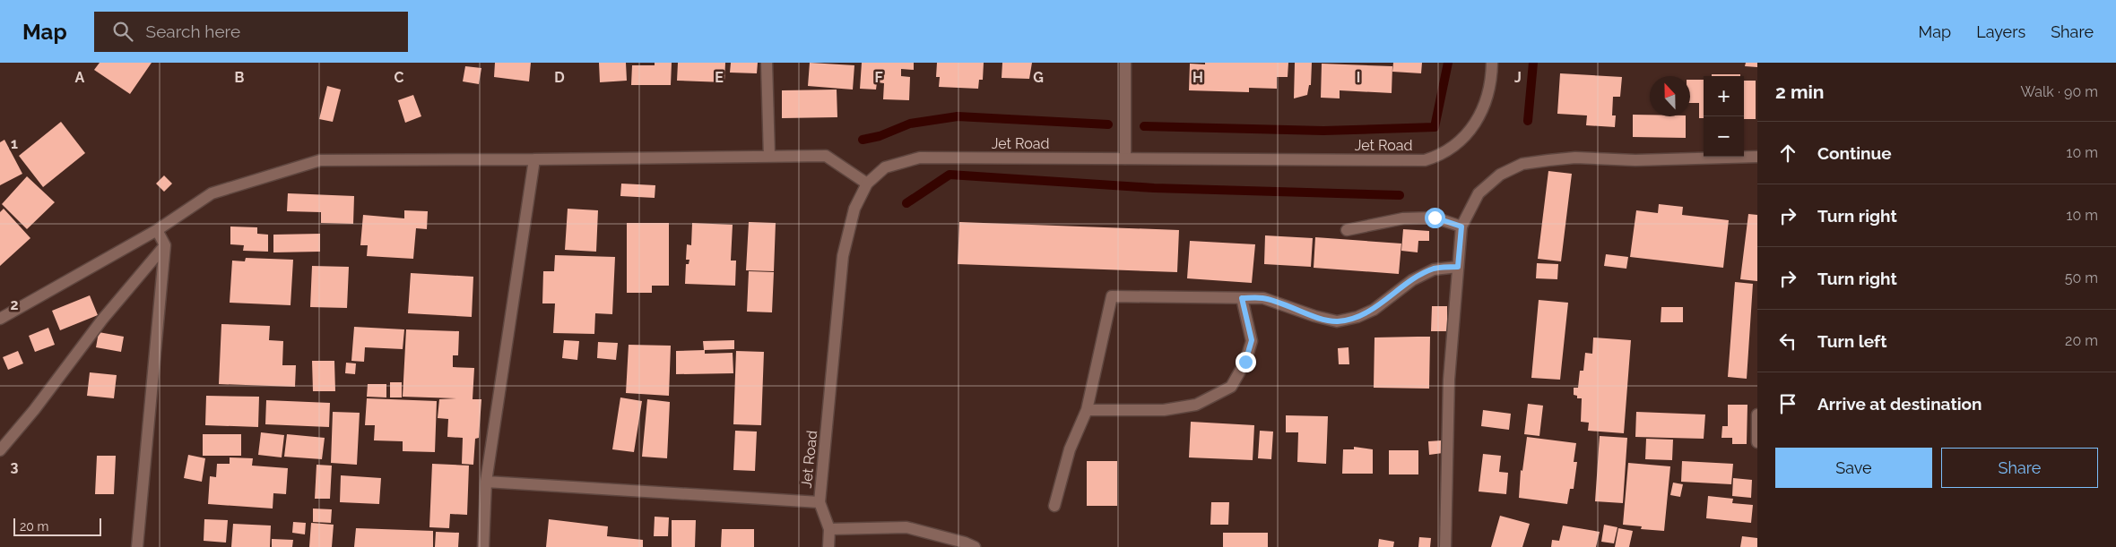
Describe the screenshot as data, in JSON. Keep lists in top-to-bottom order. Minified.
{"streets":{"street":["Jet Road"]},"scale_bar":"20 m","north":"top","page":{"header":"Map","search":"Search here","nav":["Map","Layers","Share"],"heading":["2 min","Walk · 90 m"],"map_buttons":["+","−"],"list":[["Continue","10 m"],["Turn right","10 m"],["Turn right","50 m"],["Turn left","20 m"],"Arrive at destination"],"buttons":["Save","Share"],"scale":"20 m"},"grid":{"columns":["A","B","C","D","E","F","G","H","I","J"],"rows":["1","2","3"]}}
